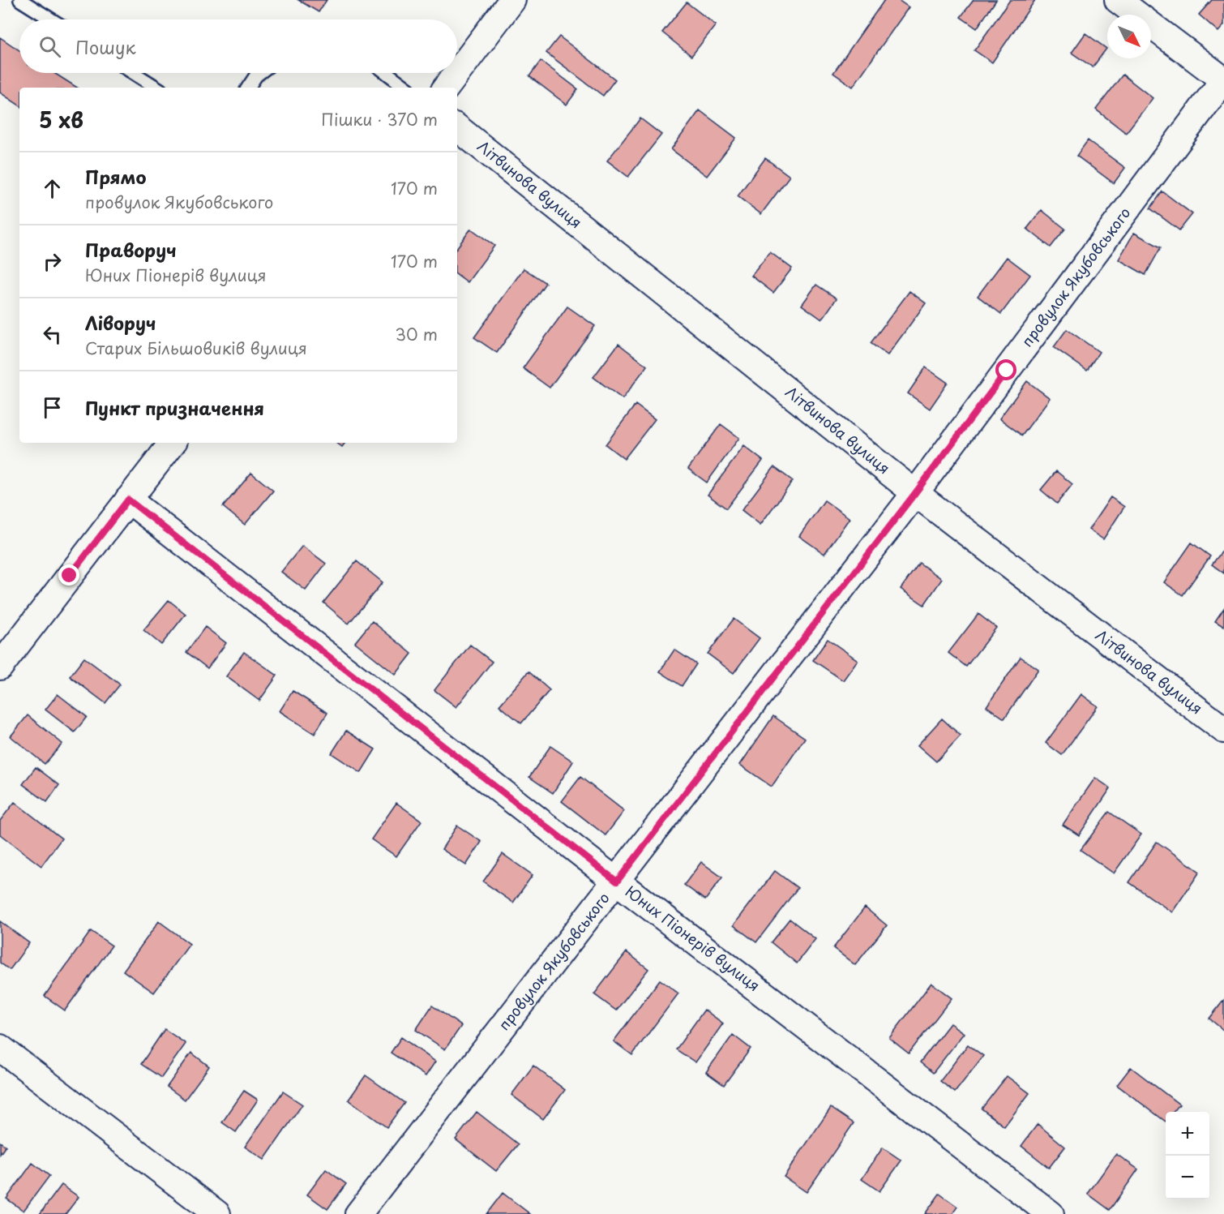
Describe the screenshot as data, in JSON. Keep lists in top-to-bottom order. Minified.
{"streets":{"street":["Літвинова вулиця","провулок Якубовського","Юних Піонерів вулиця"]},"crossings":[["Літвинова вулиця","провулок Якубовського"],["провулок Якубовського","Юних Піонерів вулиця"]],"north":"bottom right","page":{"search":"Пошук","heading":["5 хв","Пішки · 370 m"],"list":[["Прямо","провулок Якубовського","170 m"],["Праворуч","Юних Піонерів вулиця","170 m"],["Ліворуч","Старих Більшовиків вулиця","30 m"],"Пункт призначення"],"map_buttons":["+","−"]}}
